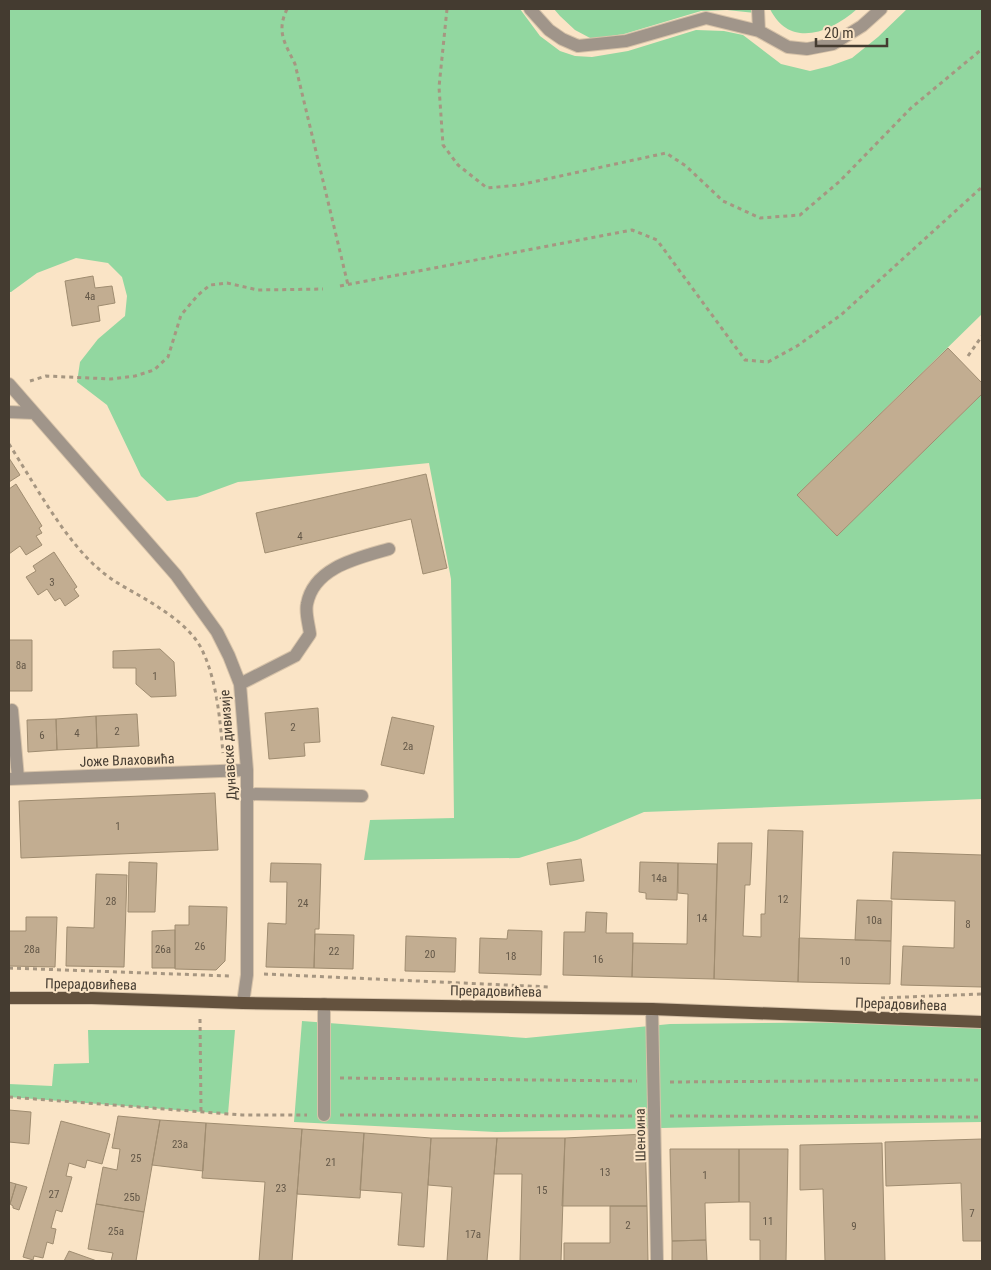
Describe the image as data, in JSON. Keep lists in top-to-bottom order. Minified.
{"streets":{"main road":["Прерадовићева"],"street":["Дунавске дивизије","Јоже Влаховића","Шеноина"]},"crossings":[["Дунавске дивизије","Јоже Влаховића"],["Дунавске дивизије","Прерадовићева"],["Прерадовићева","Шеноина"]],"house_numbers":["4a","4","3","8a","1","2","2","4","6","2a","1","14a","12","28","24","14","10a","8","26","28a","26a","22","20","18","16","10","23a","25","21","13","1","23","15","27","25b","7","11","2","9","25a","17a"],"scale_bar":"20 m"}
